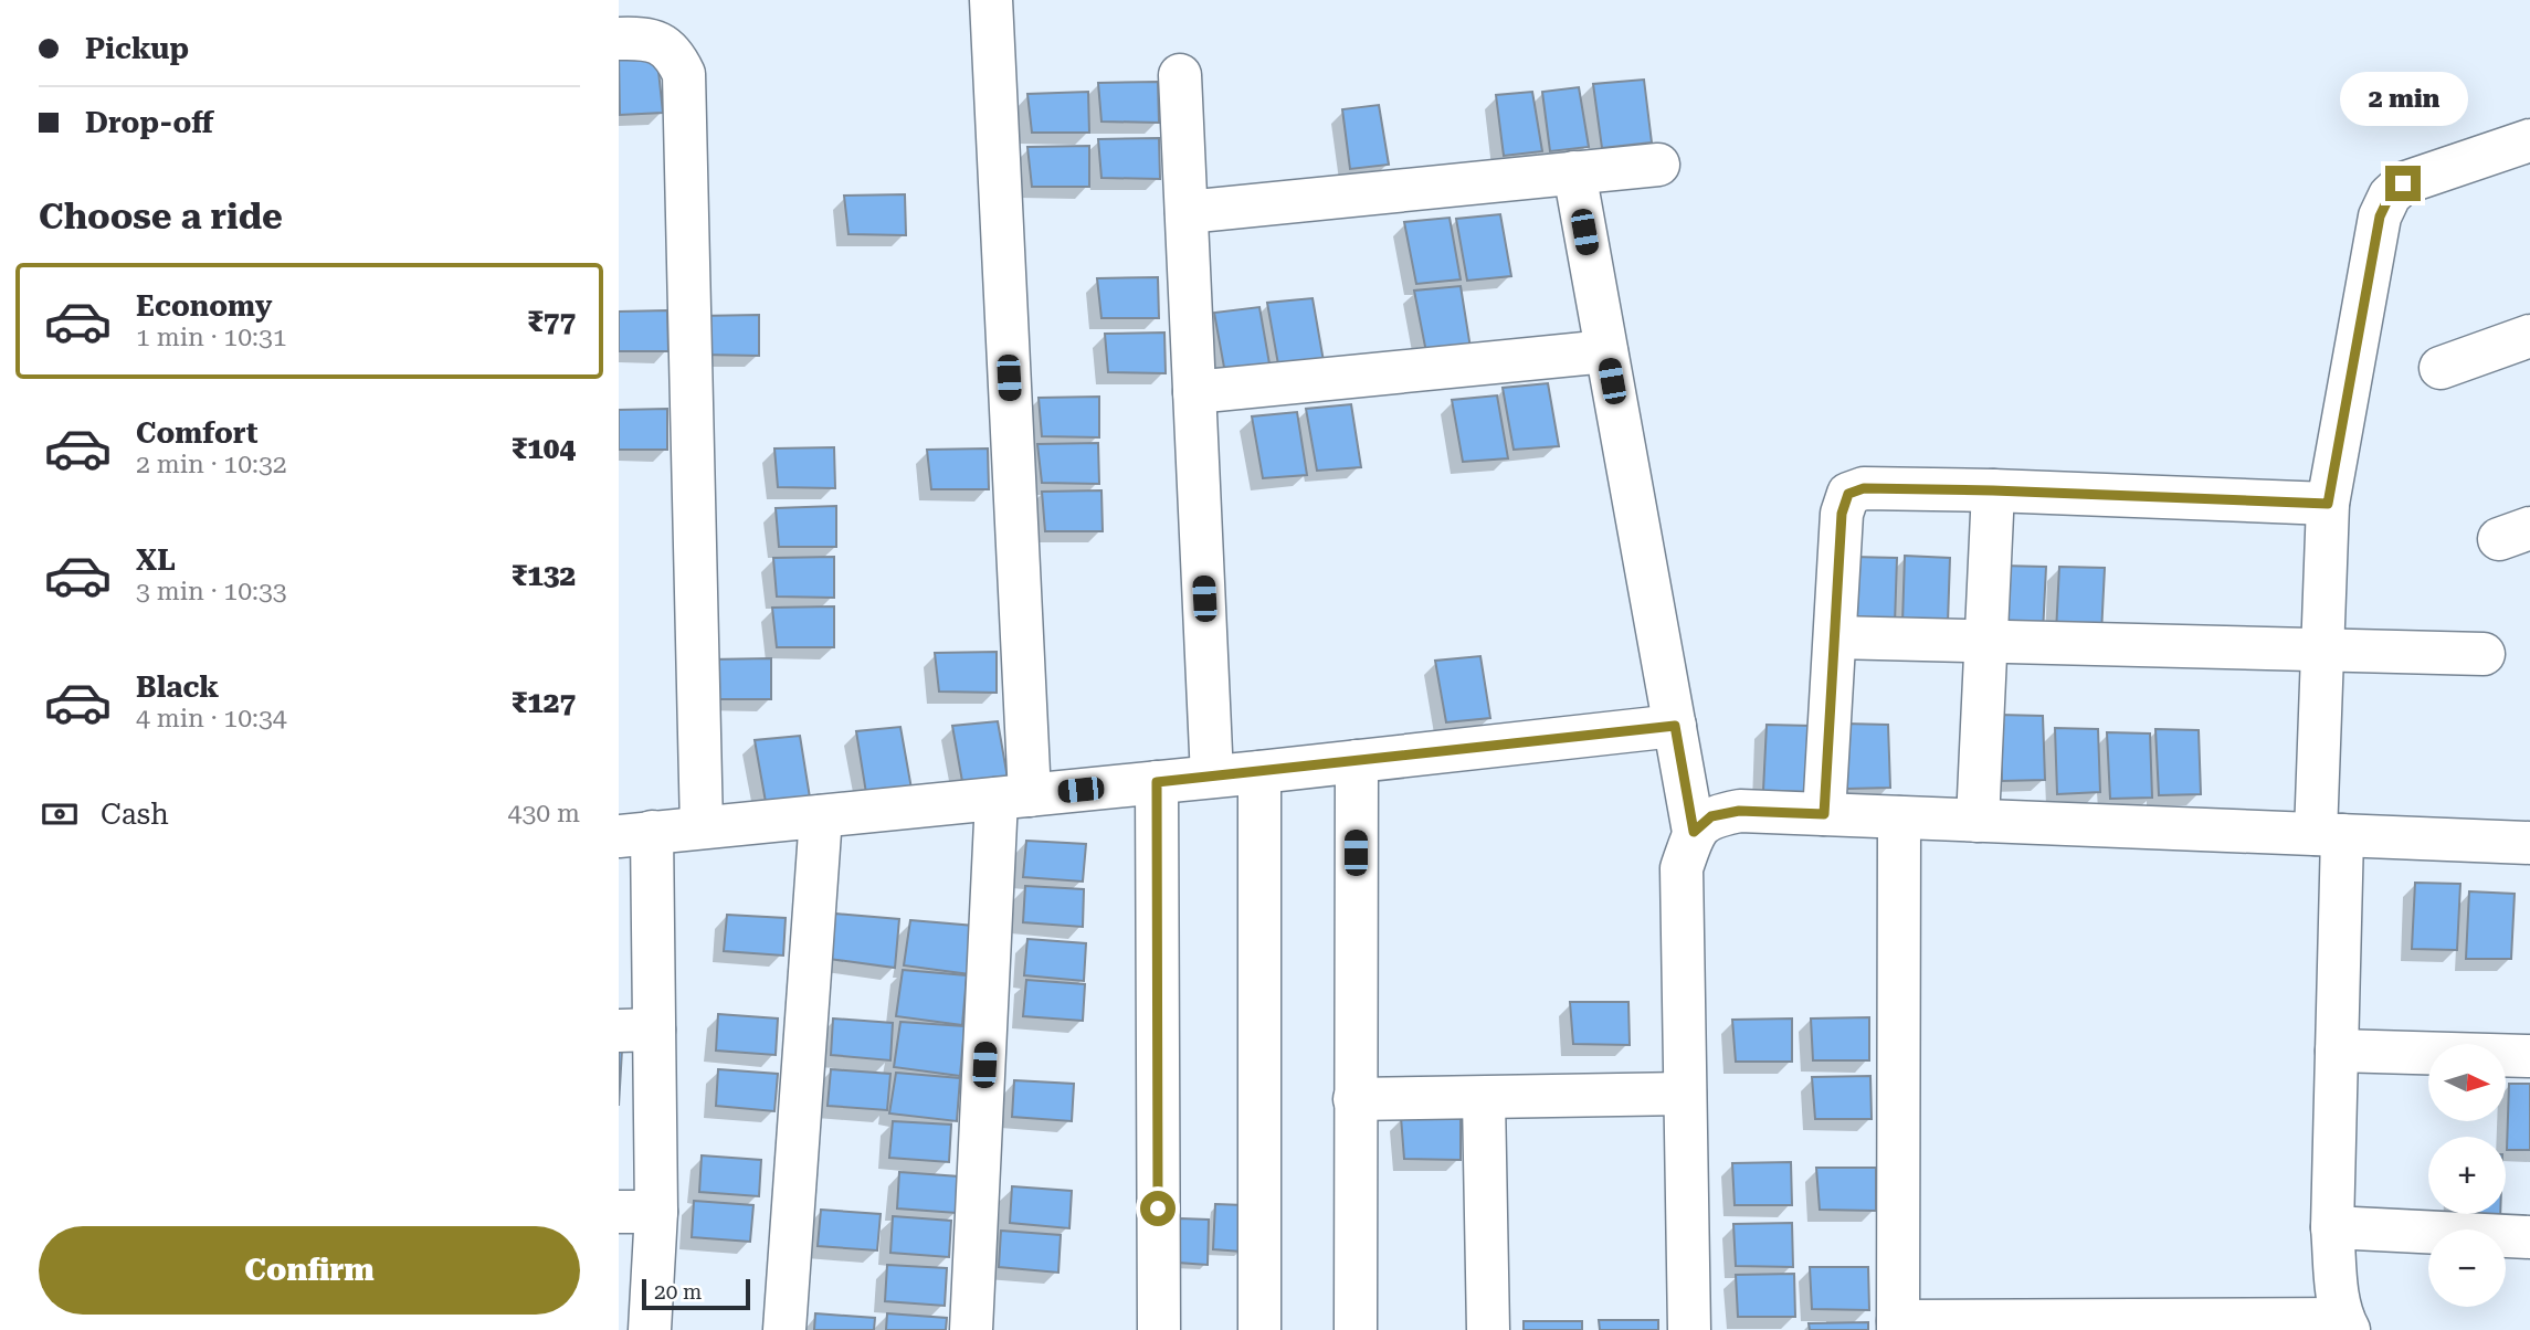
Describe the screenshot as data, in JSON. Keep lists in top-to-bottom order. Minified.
{"scale_bar":"20 m","north":"right","page":{"banner":["Pickup","Drop-off"],"bubble":"2 min","heading":"Choose a ride","list":[{"name":"Economy","note":"1 min · 10:31","value":"₹77"},{"name":"Comfort","note":"2 min · 10:32","value":"₹104"},{"name":"XL","note":"3 min · 10:33","value":"₹132"},{"name":"Black","note":"4 min · 10:34","value":"₹127"}],"pay":["Cash","430 m"],"map_buttons":["+","−"],"buttons":"Confirm","scale":"20 m"}}
